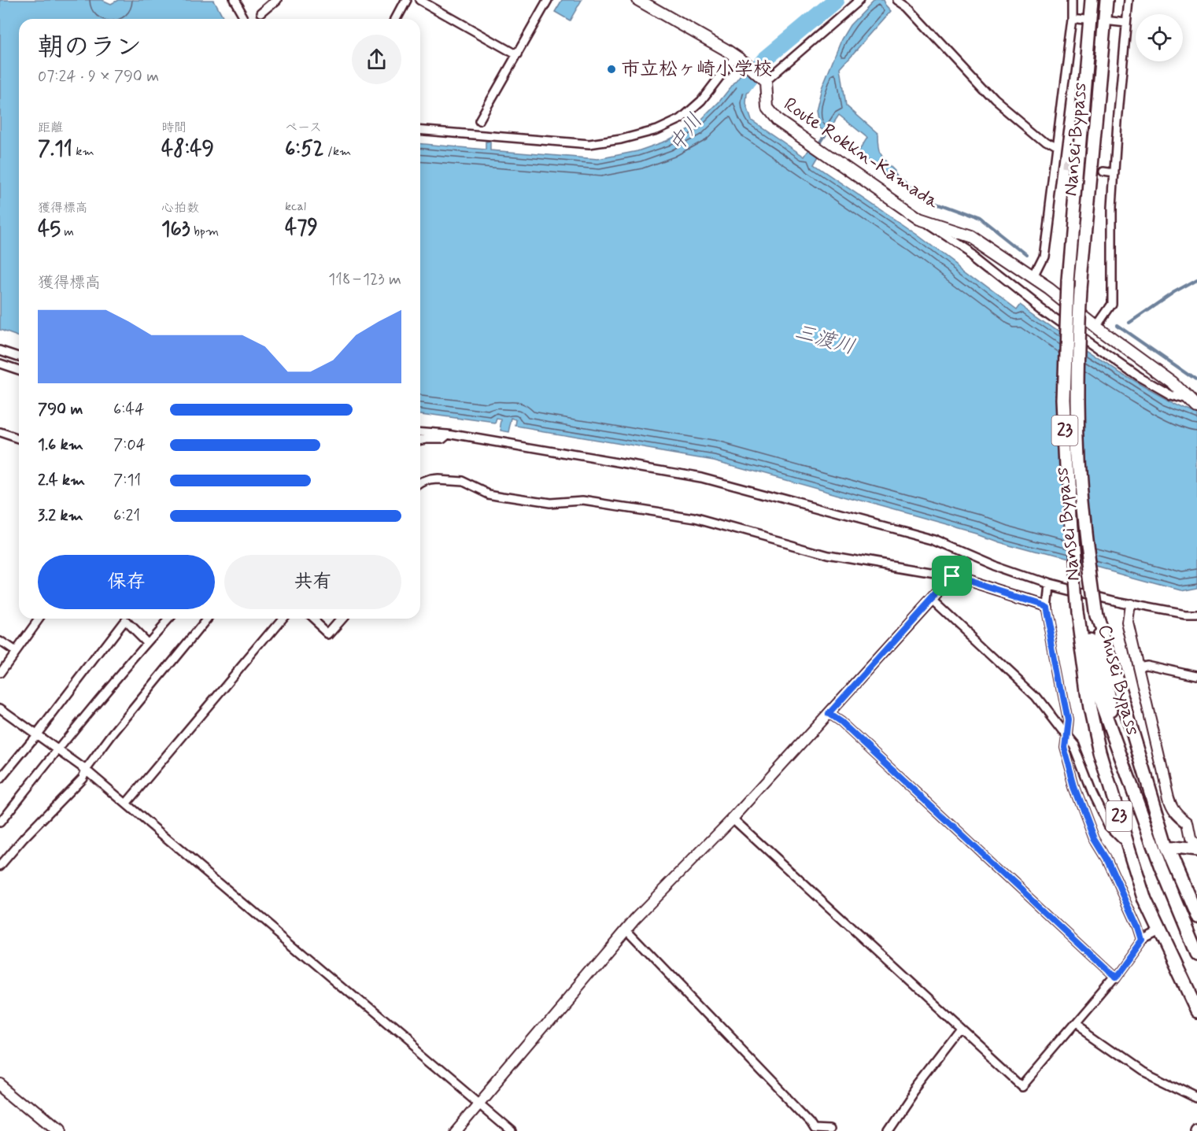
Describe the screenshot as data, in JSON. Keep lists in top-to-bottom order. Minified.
{"streets":{"highway":["Nansei Bypass","23","Chusei Bypass"],"main road":["Route Rokkn-Kamada"]},"crossings":[["Nansei Bypass","Chusei Bypass"],["23","Chusei Bypass"]],"water":["中川","三渡川"],"places":["市立松ヶ崎小学校"],"page":{"heading":["朝のラン","07:24 · 9 × 790 m"],"stats":[["距離","7.11 km"],["時間","48:49"],["ペース","6:52 /km"],["獲得標高","45 m"],["心拍数","163 bpm"],["kcal","479"]],"chart":["獲得標高","118–123 m"],"list":[{"name":"790 m","note":"6:44"},{"name":"1.6 km","note":"7:04"},{"name":"2.4 km","note":"7:11"},{"name":"3.2 km","note":"6:21"}],"buttons":["保存","共有"]}}
